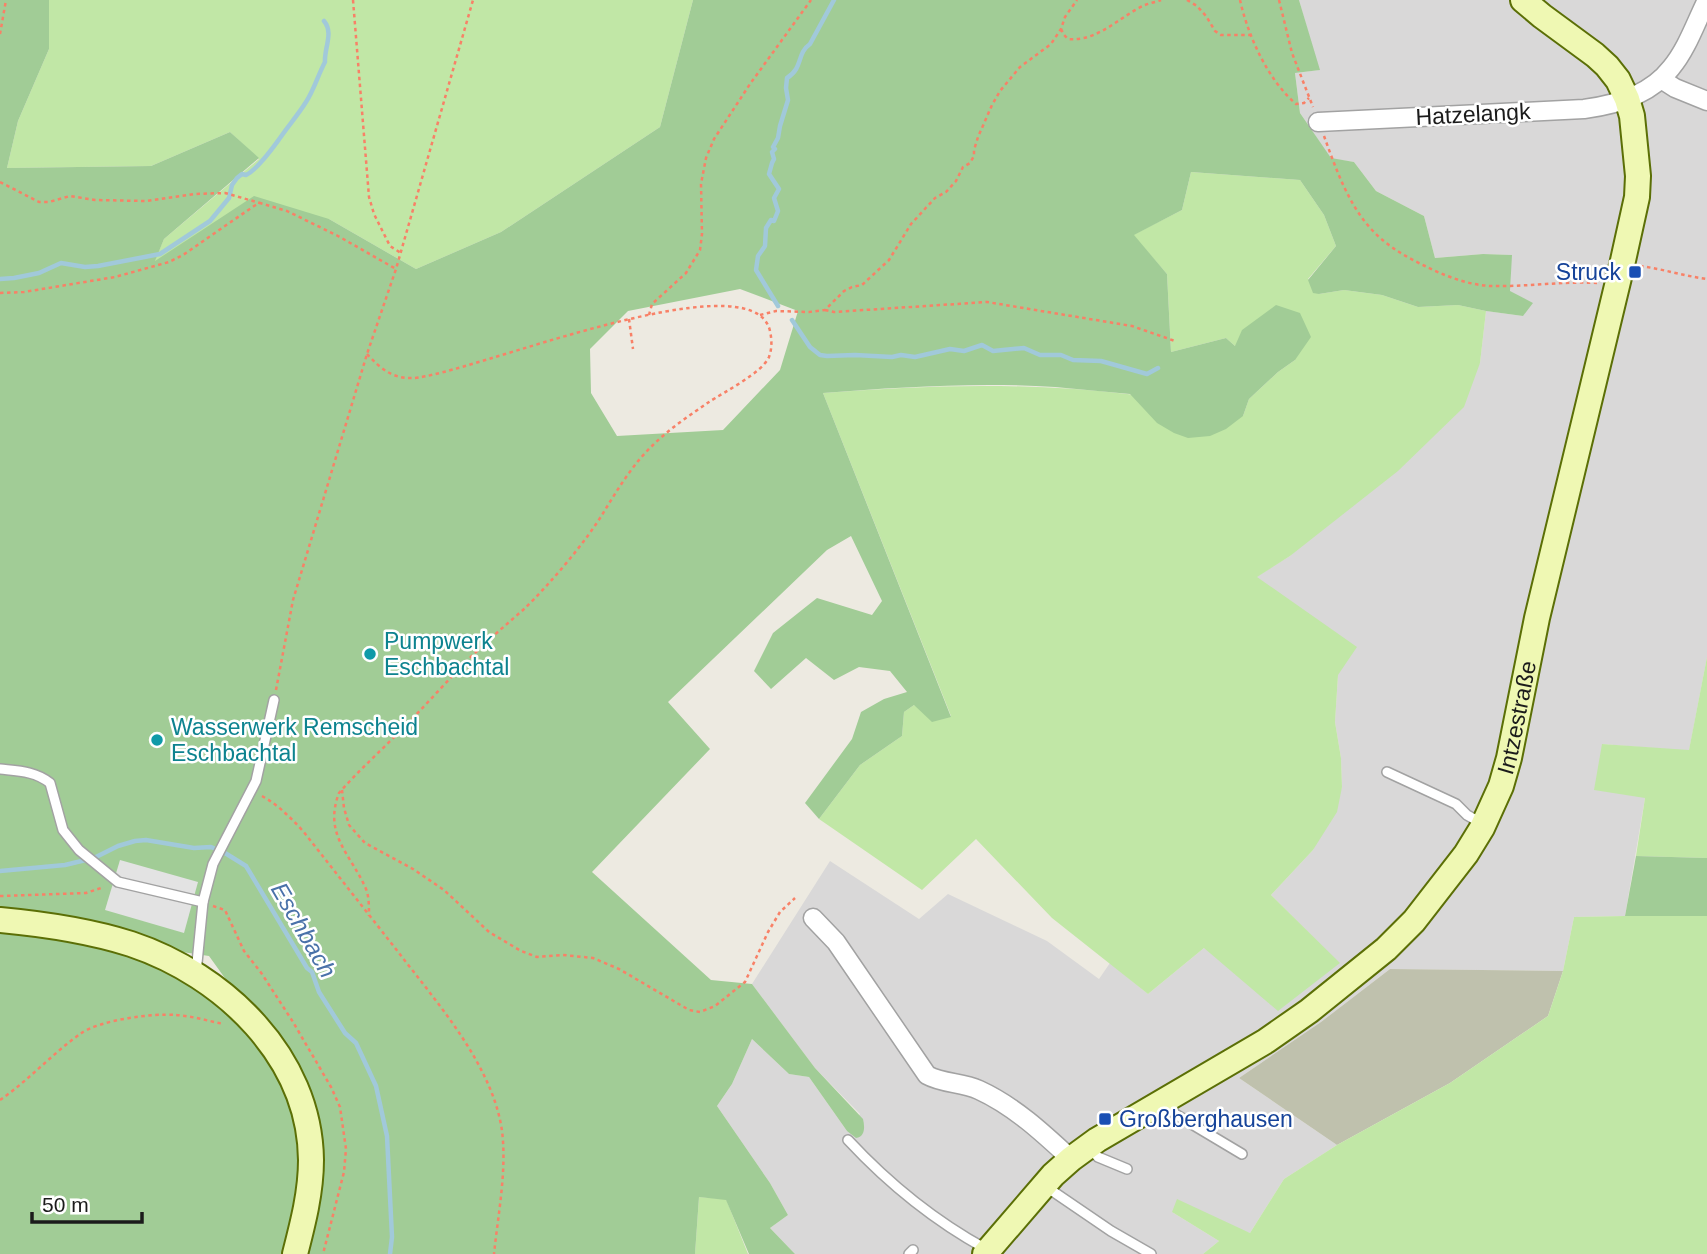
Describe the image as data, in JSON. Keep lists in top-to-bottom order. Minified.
{"streets":{"main road":["Intzestraße"],"street":["Hatzelangk"]},"crossings":[["Hatzelangk","Intzestraße"]],"water":["Eschbach"],"places":{"transit":["Struck","Großberghausen"],"other":["Pumpwerk Eschbachtal","Wasserwerk Remscheid Eschbachtal"]},"scale_bar":"50 m"}
